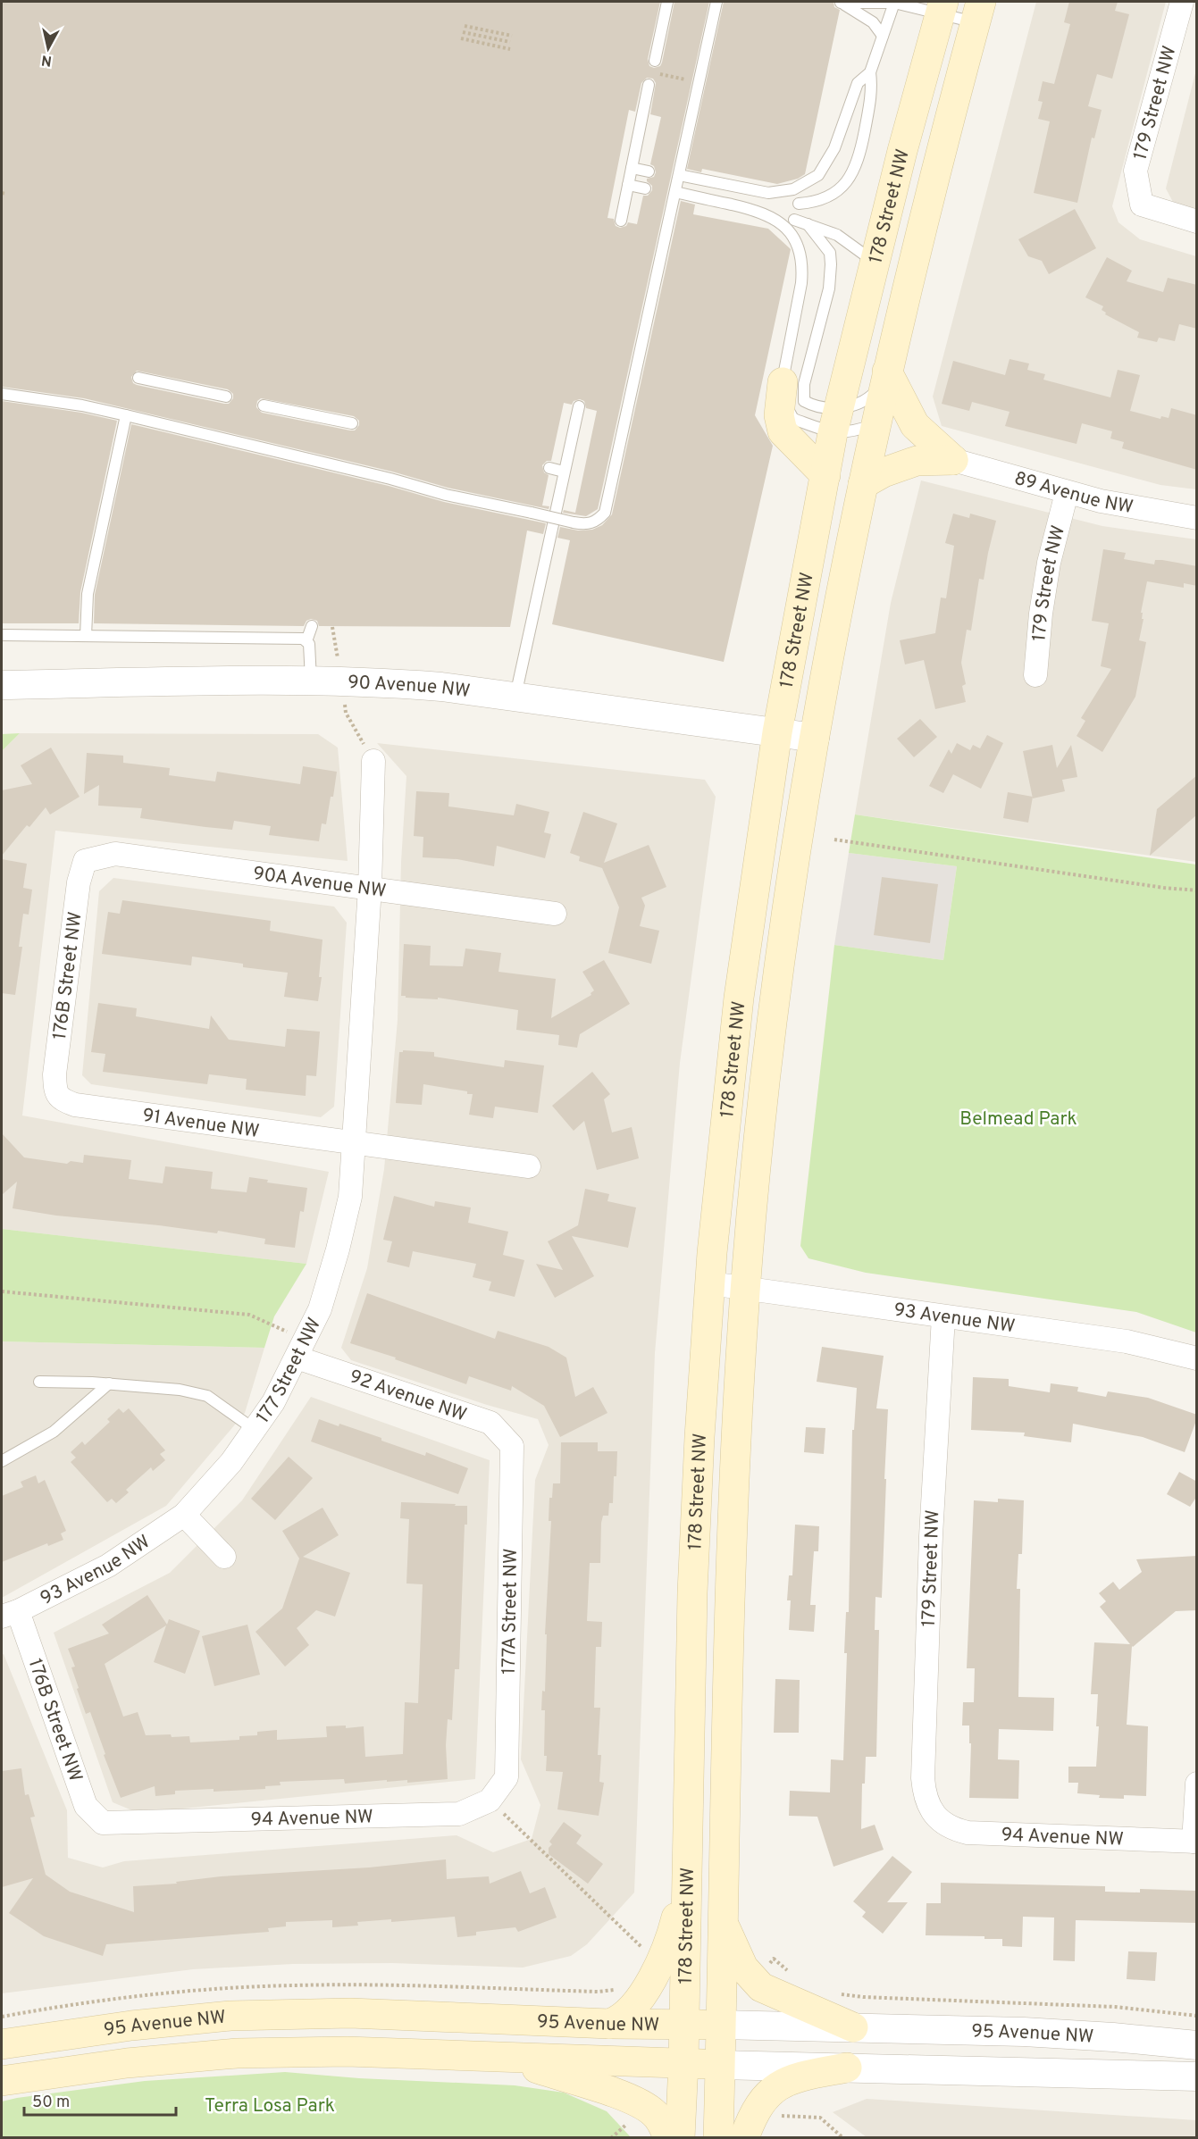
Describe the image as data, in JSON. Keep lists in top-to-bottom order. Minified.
{"streets":{"main road":["178 Street NW","95 Avenue NW"],"street":["179 Street NW","89 Avenue NW","90 Avenue NW","90A Avenue NW","176B Street NW","91 Avenue NW","93 Avenue NW","177 Street NW","92 Avenue NW","177A Street NW","94 Avenue NW"]},"crossings":[["179 Street NW","89 Avenue NW"],["179 Street NW","93 Avenue NW"],["179 Street NW","94 Avenue NW"],["178 Street NW","90 Avenue NW"],["178 Street NW","93 Avenue NW"],["178 Street NW","95 Avenue NW"],["90A Avenue NW","176B Street NW"],["90A Avenue NW","177 Street NW"],["176B Street NW","91 Avenue NW"],["176B Street NW","93 Avenue NW"],["176B Street NW","94 Avenue NW"],["91 Avenue NW","177 Street NW"],["93 Avenue NW","177 Street NW"],["177 Street NW","92 Avenue NW"],["92 Avenue NW","177A Street NW"],["177A Street NW","94 Avenue NW"]],"parks":["Belmead Park","Terra Losa Park"],"scale_bar":"50 m","north":"bottom"}
